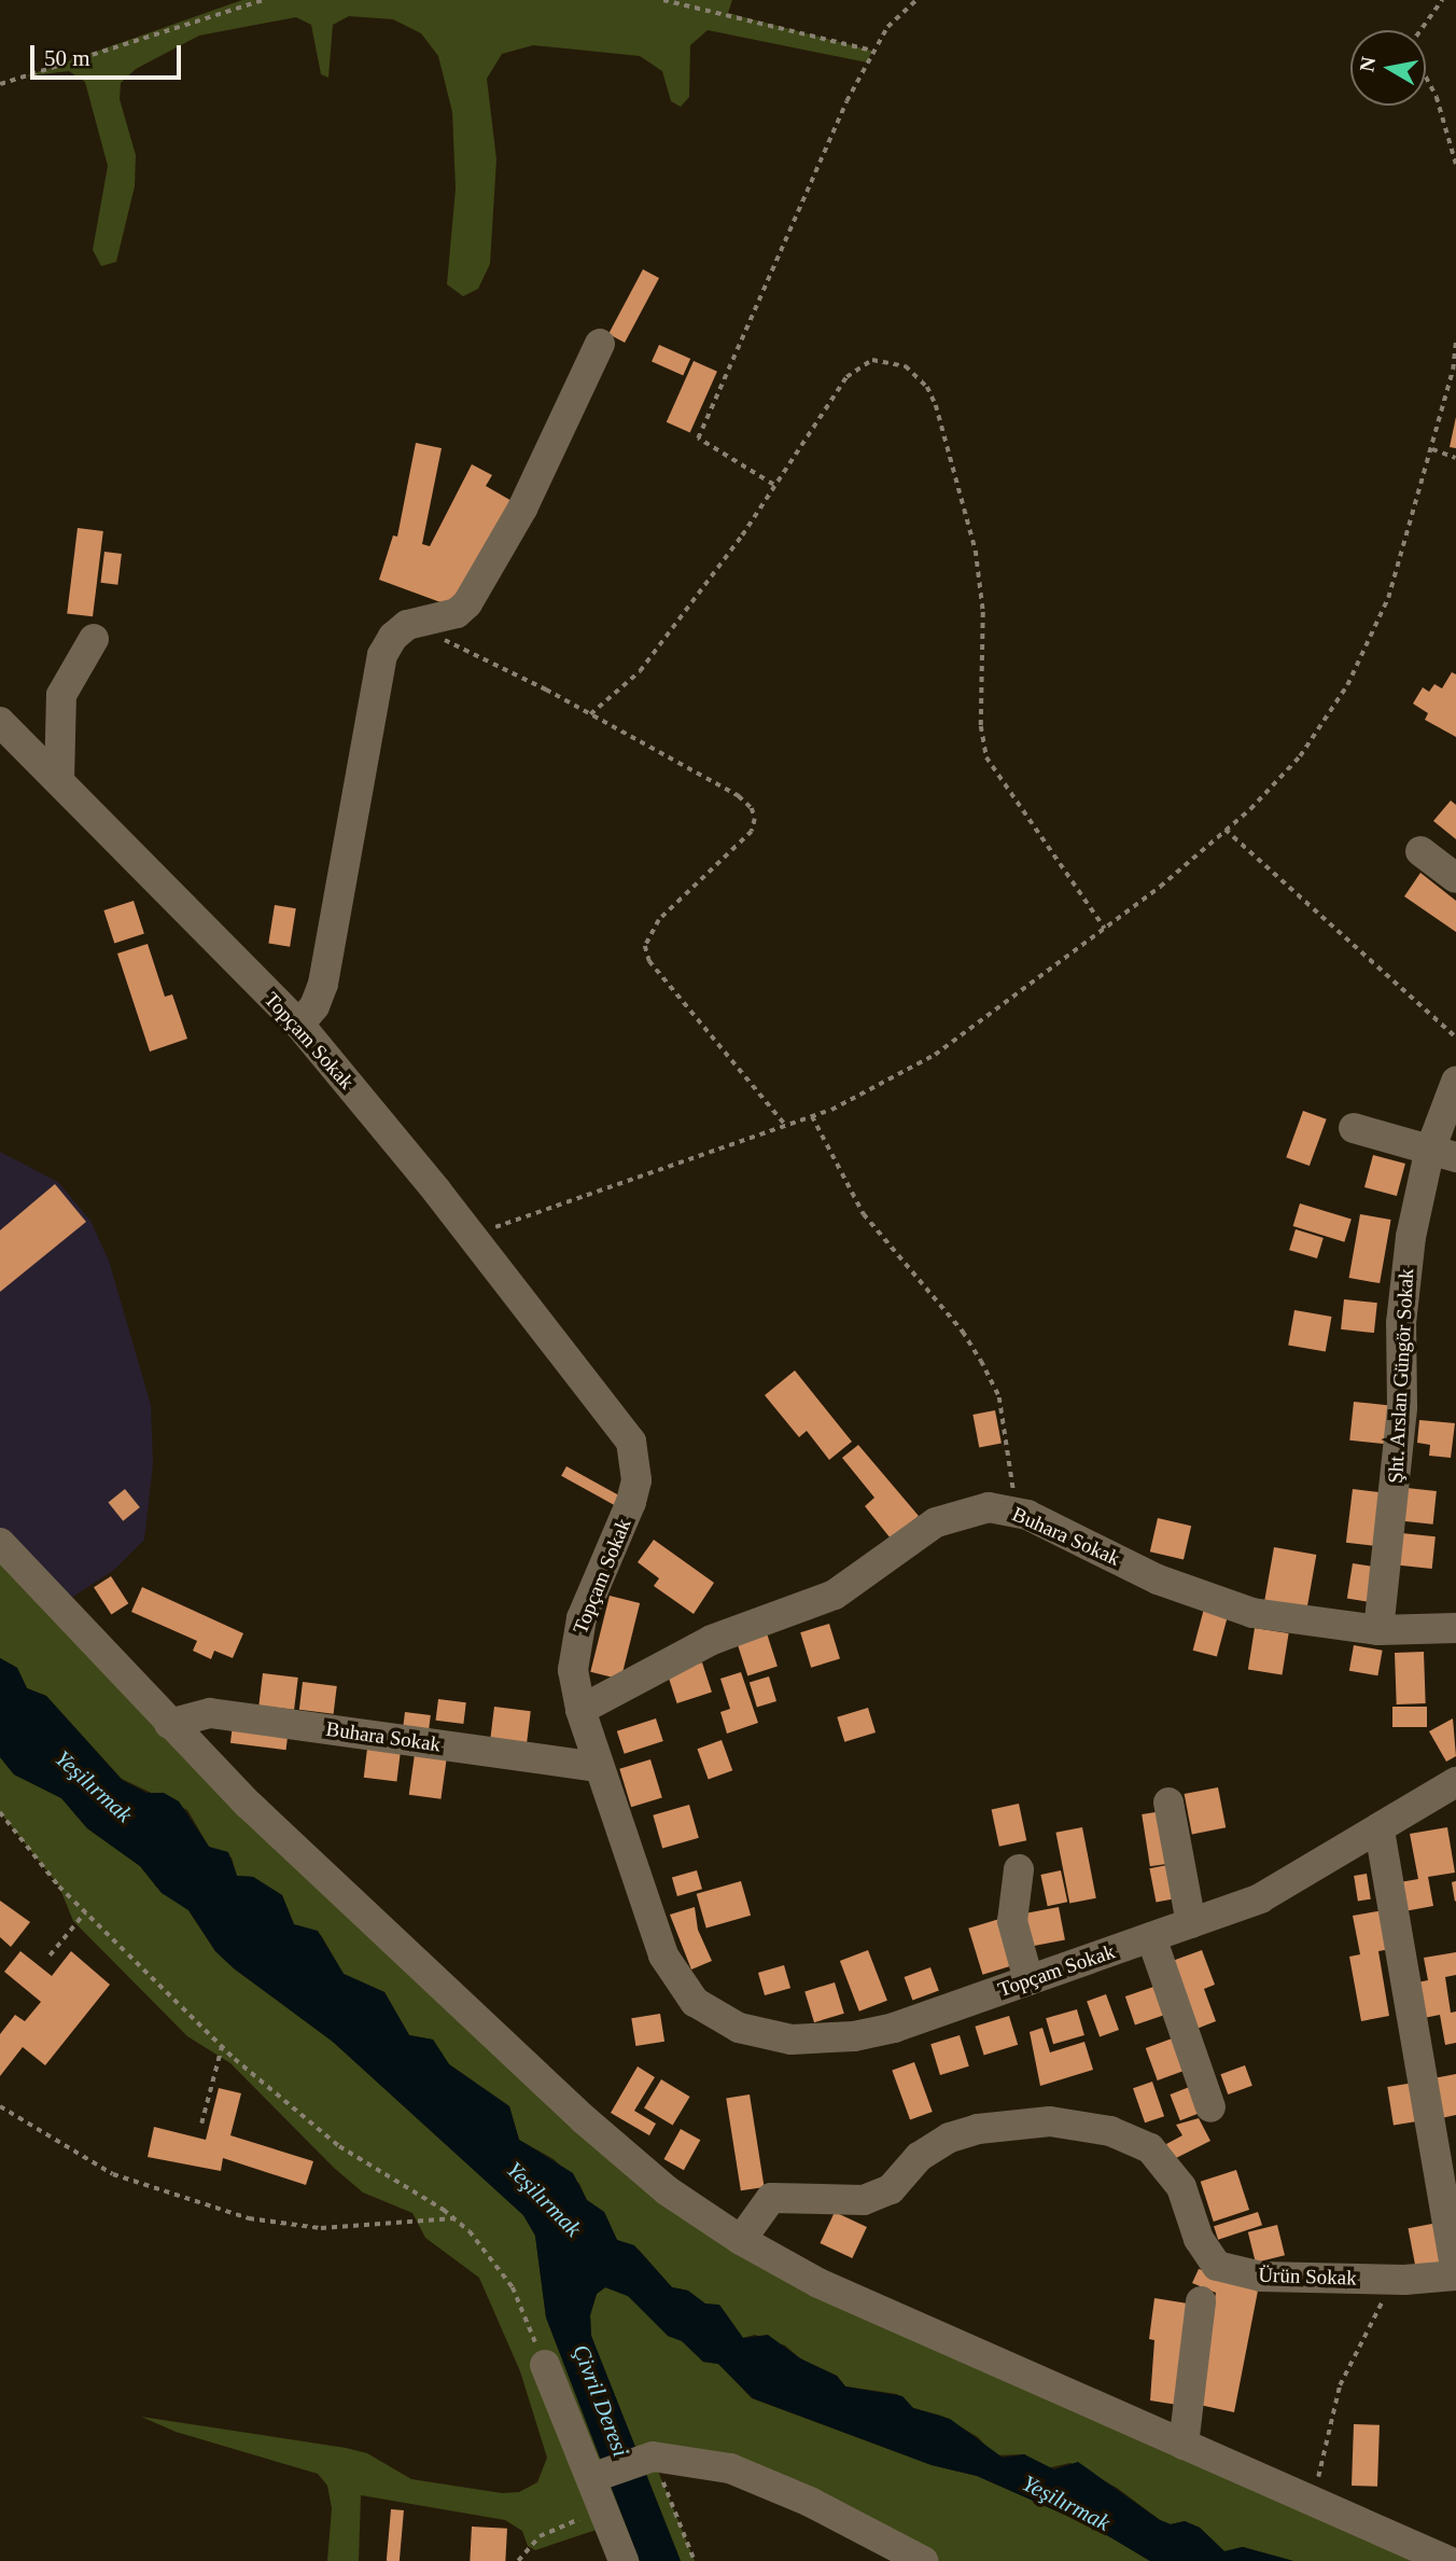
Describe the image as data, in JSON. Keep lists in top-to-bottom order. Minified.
{"streets":{"street":["Topçam Sokak","Şht. Arslan Güngör Sokak","Buhara Sokak","Ürün Sokak"]},"crossings":[["Topçam Sokak","Buhara Sokak"],["Şht. Arslan Güngör Sokak","Buhara Sokak"]],"water":["Yeşilırmak","Çivril Deresi"],"scale_bar":"50 m","north":"left"}
